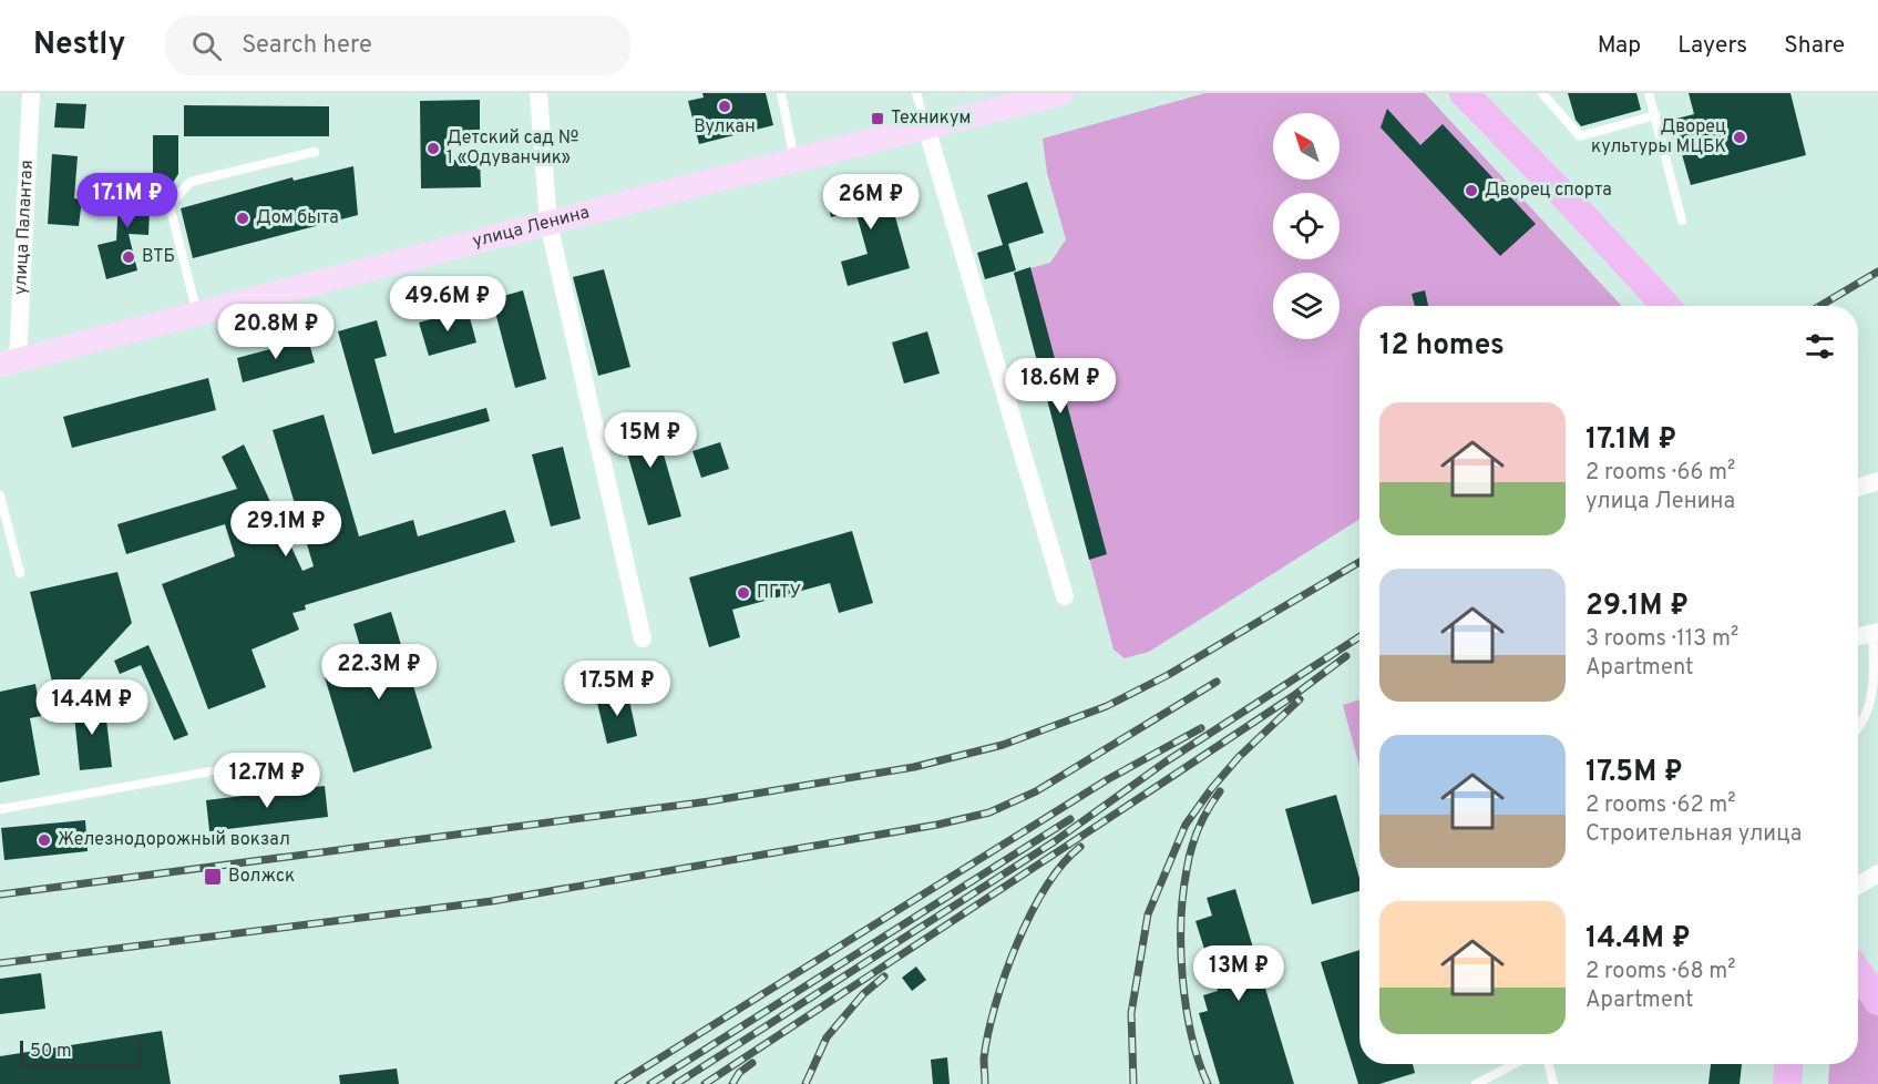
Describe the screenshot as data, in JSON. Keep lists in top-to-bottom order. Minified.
{"streets":{"main road":["улица Ленина"],"street":["улица Палантая"]},"crossings":[["улица Палантая","улица Ленина"]],"places":{"other":["Вулкан","Дворец культуры МЦБК","Детский сад № 1 «Одуванчик»","Дворец спорта","Дом быта","ВТБ","ПГТУ","Железнодорожный вокзал"],"transit":["Техникум","Волжск"]},"scale_bar":"50 m","north":"top left","page":{"header":"Nestly","search":"Search here","nav":["Map","Layers","Share"],"price":["17.1M ₽","26M ₽","49.6M ₽","20.8M ₽","18.6M ₽","15M ₽","29.1M ₽","22.3M ₽","17.5M ₽","14.4M ₽","12.7M ₽","13M ₽"],"heading":"12 homes","list":[{"name":"17.1M ₽","note":"2 rooms · 66 m² · улица Ленина"},{"name":"29.1M ₽","note":"3 rooms · 113 m² · Apartment"},{"name":"17.5M ₽","note":"2 rooms · 62 m² · Строительная улица"},{"name":"14.4M ₽","note":"2 rooms · 68 m² · Apartment"}],"scale":"50 m"}}
